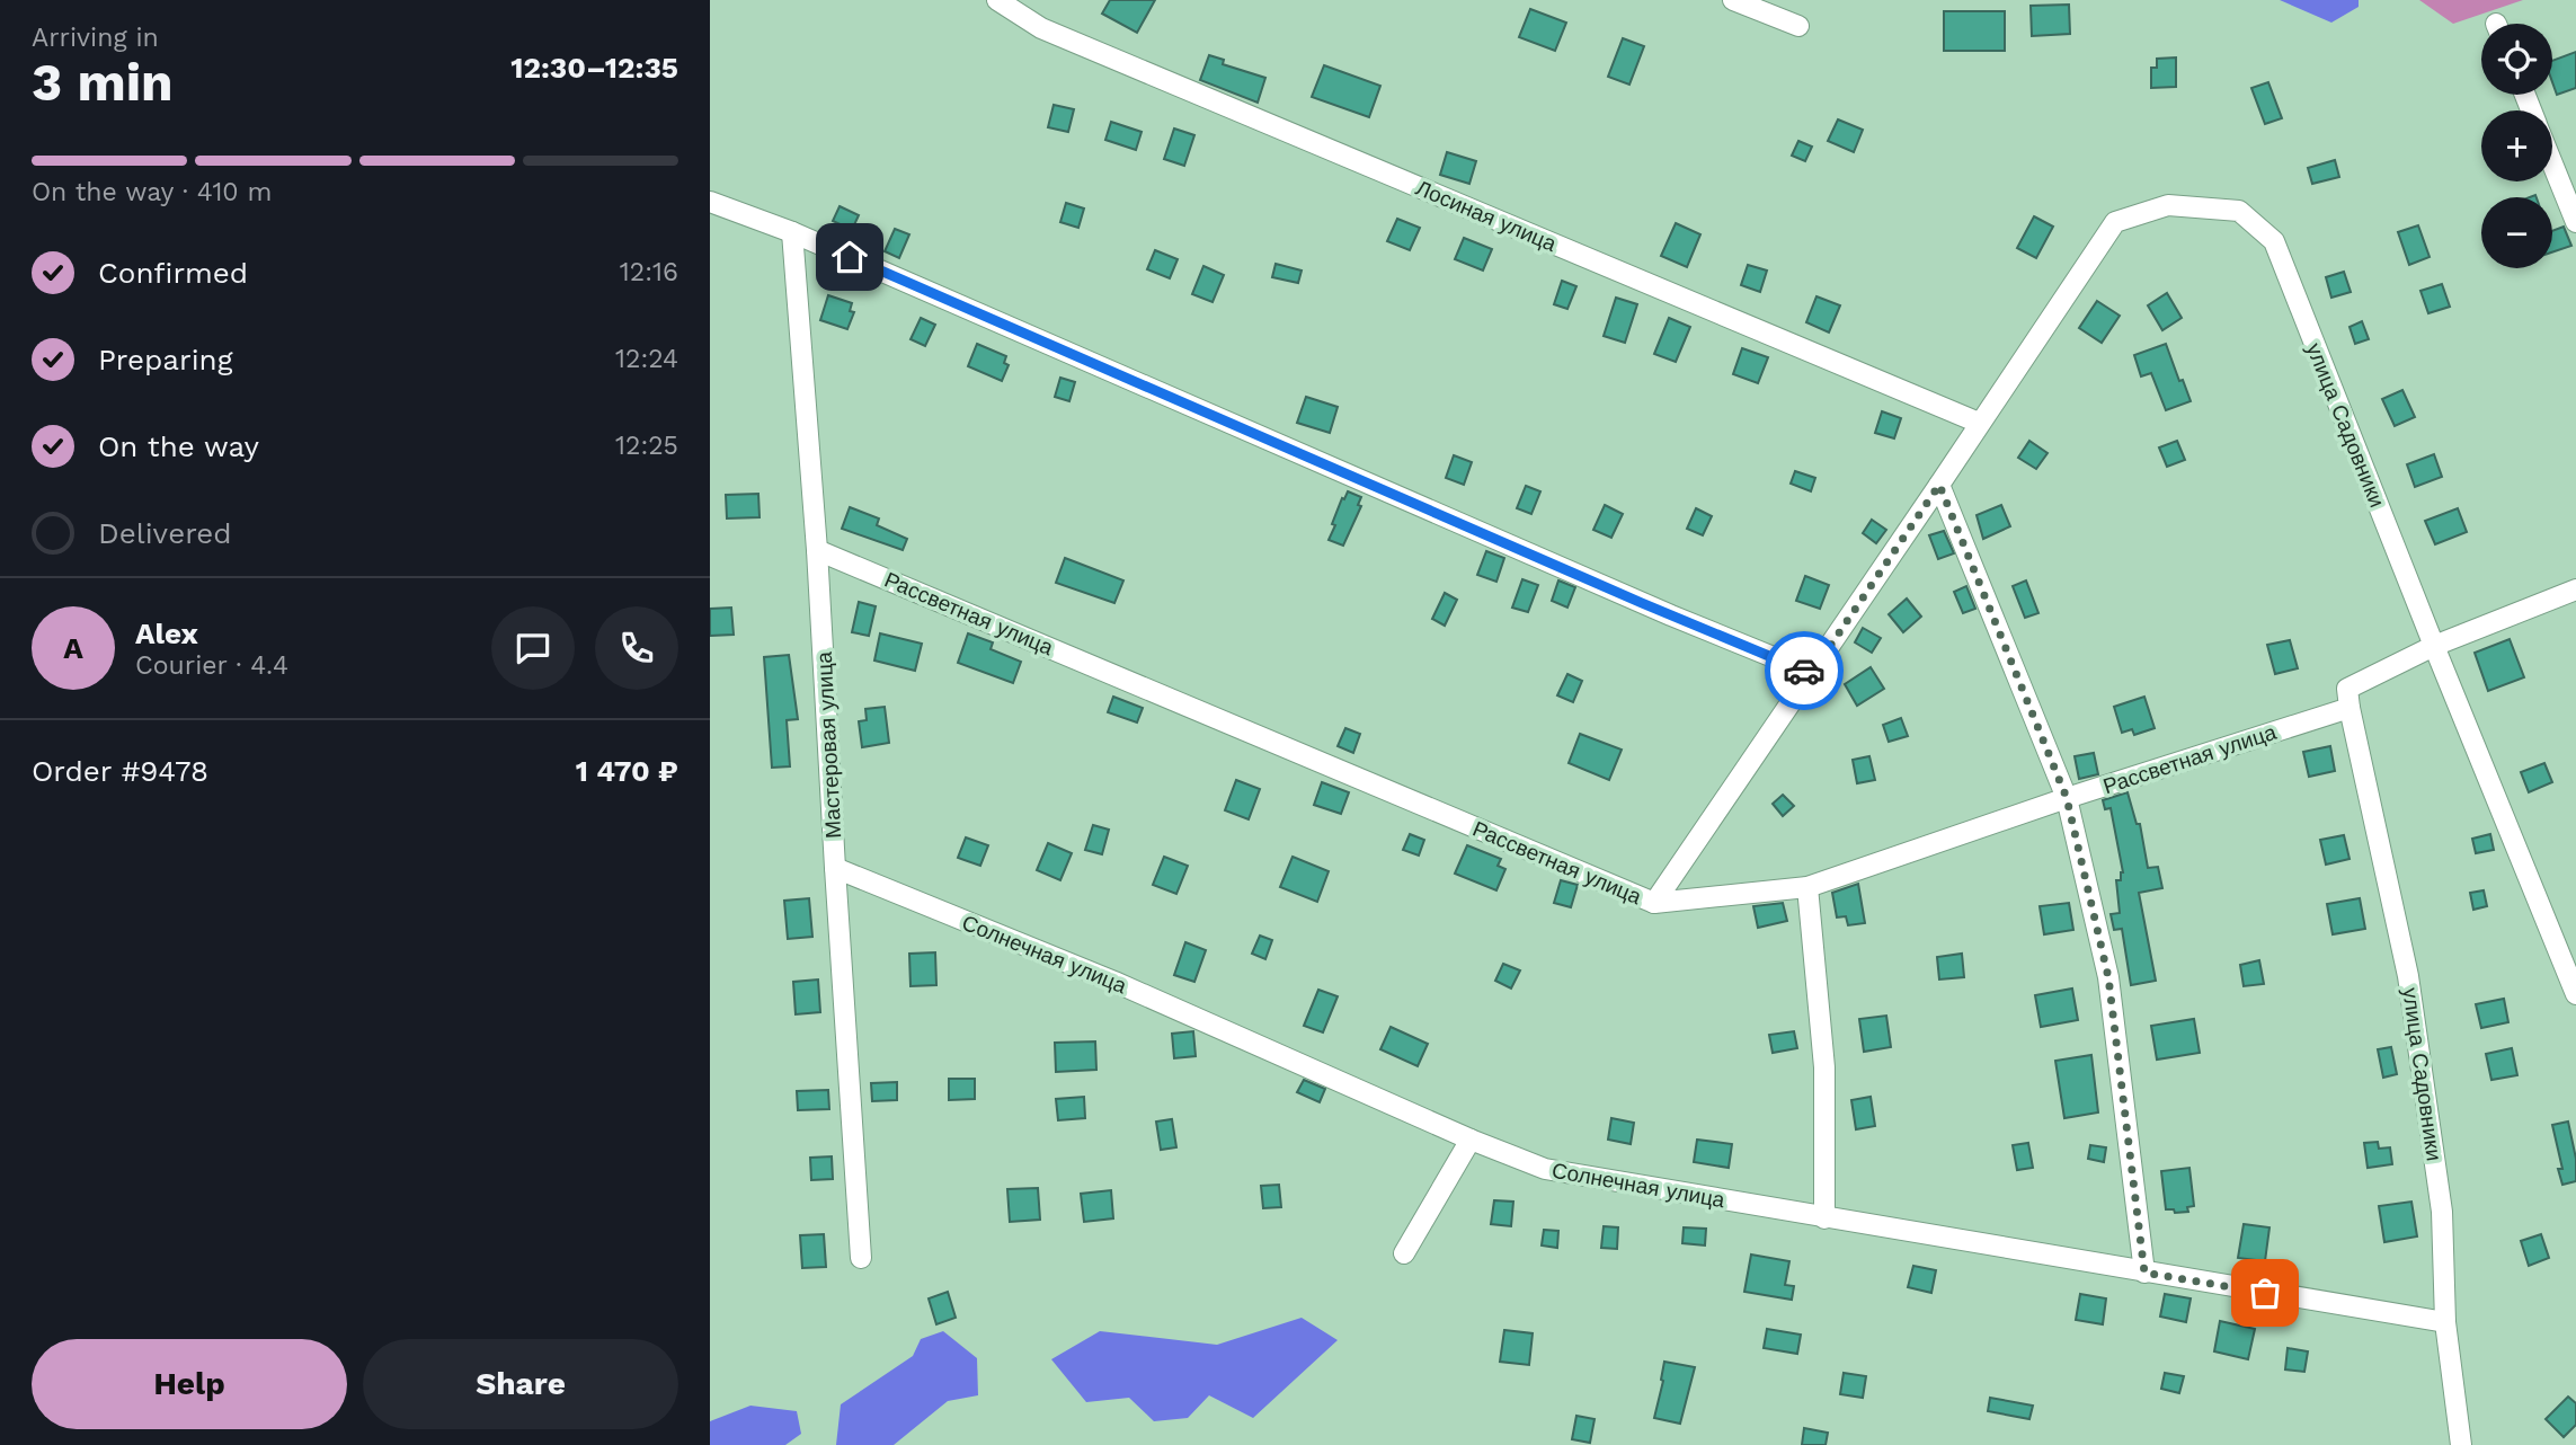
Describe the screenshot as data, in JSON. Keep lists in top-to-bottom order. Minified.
{"streets":{"street":["Лосиная улица","улица Садовники","Рассветная улица","Мастеровая улица","Солнечная улица"]},"crossings":[["Лосиная улица","улица Садовники"],["улица Садовники","Рассветная улица"],["улица Садовники","Солнечная улица"],["Рассветная улица","Мастеровая улица"],["Мастеровая улица","Солнечная улица"]],"page":{"heading":["3 min","Arriving in","12:30–12:35"],"panel":["Alex","Courier · 4.4","Order #9478","1 470 ₽"],"map_buttons":["+","−"],"bar":"On the way · 410 m","list":[["Confirmed","12:16"],["Preparing","12:24"],["On the way","12:25"],"Delivered"],"round":"A","buttons":["Help","Share"]}}
